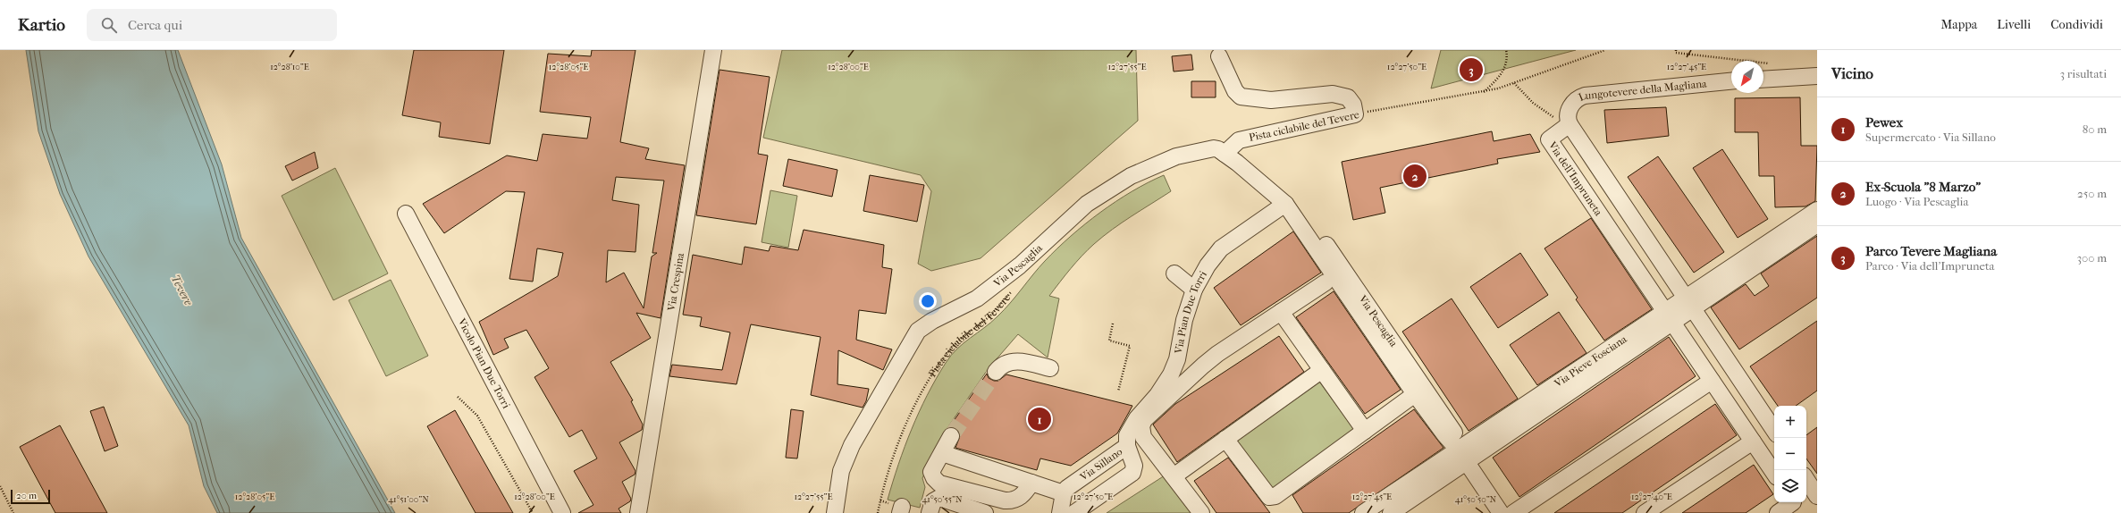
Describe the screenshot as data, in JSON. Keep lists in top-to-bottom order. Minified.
{"streets":{"street":["Lungotevere della Magliana","Pista ciclabile del Tevere","Via dell'Impruneta","Via Pescaglia","Via Crespina","Via Pian Due Torri","Via Pieve Fosciana","Vicolo Pian Due Torri","Via Sillano"]},"crossings":[["Lungotevere della Magliana","Via dell'Impruneta"],["Pista ciclabile del Tevere","Via Pescaglia"],["Via dell'Impruneta","Via Pieve Fosciana"],["Via Pescaglia","Via Pian Due Torri"],["Via Pescaglia","Via Pieve Fosciana"],["Via Pian Due Torri","Via Sillano"]],"water":["Tevere"],"scale_bar":"20 m","north":"bottom left","page":{"header":"Kartio","search":"Cerca qui","nav":["Mappa","Livelli","Condividi"],"heading":["Vicino","3 risultati"],"pins":["3","2","1"],"list":[{"mark":"1","name":"Pewex","note":"Supermercato · Via Sillano","value":"80 m"},{"mark":"2","name":"Ex-Scuola \"8 Marzo\"","note":"Luogo · Via Pescaglia","value":"250 m"},{"mark":"3","name":"Parco Tevere Magliana","note":"Parco · Via dell'Impruneta","value":"300 m"}],"map_buttons":["+","−"],"scale":"20 m"},"coordinates":["12°28'10\"E","12°28'05\"E","12°28'00\"E","12°27'55\"E","12°27'50\"E","12°27'45\"E","12°27'40\"E","41°51'00\"N","41°50'55\"N","41°50'50\"N"]}
